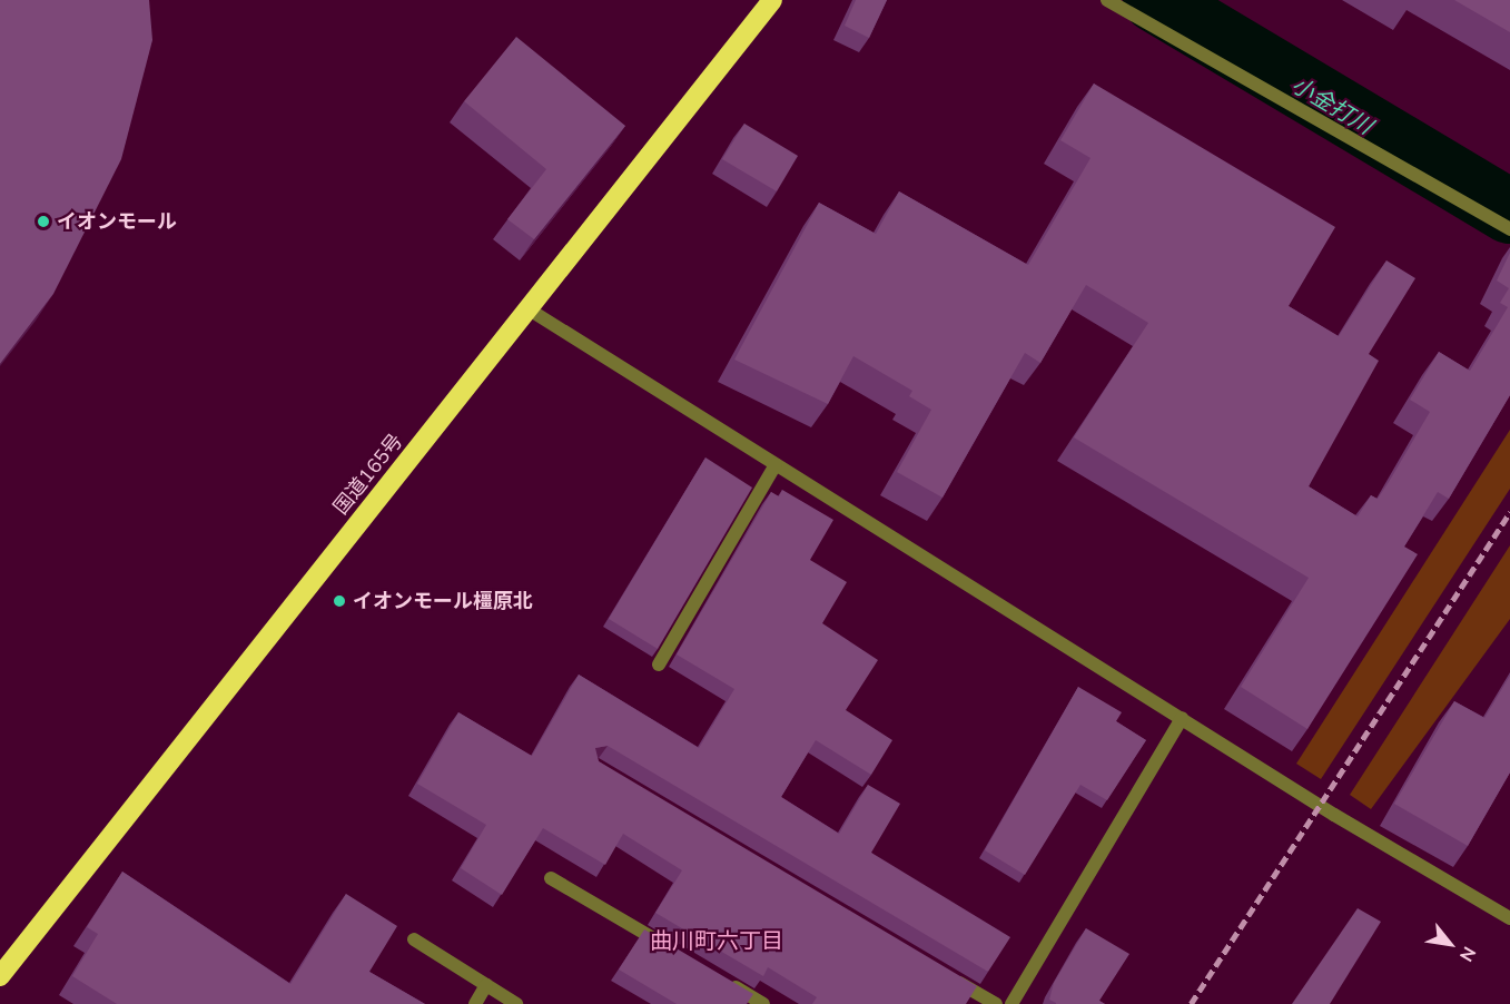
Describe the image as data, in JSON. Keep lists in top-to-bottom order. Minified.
{"streets":{"highway":["国道165号"]},"districts":["曲川町六丁目"],"water":["小金打川"],"places":["イオンモール","イオンモール橿原北"],"north":"bottom right"}
